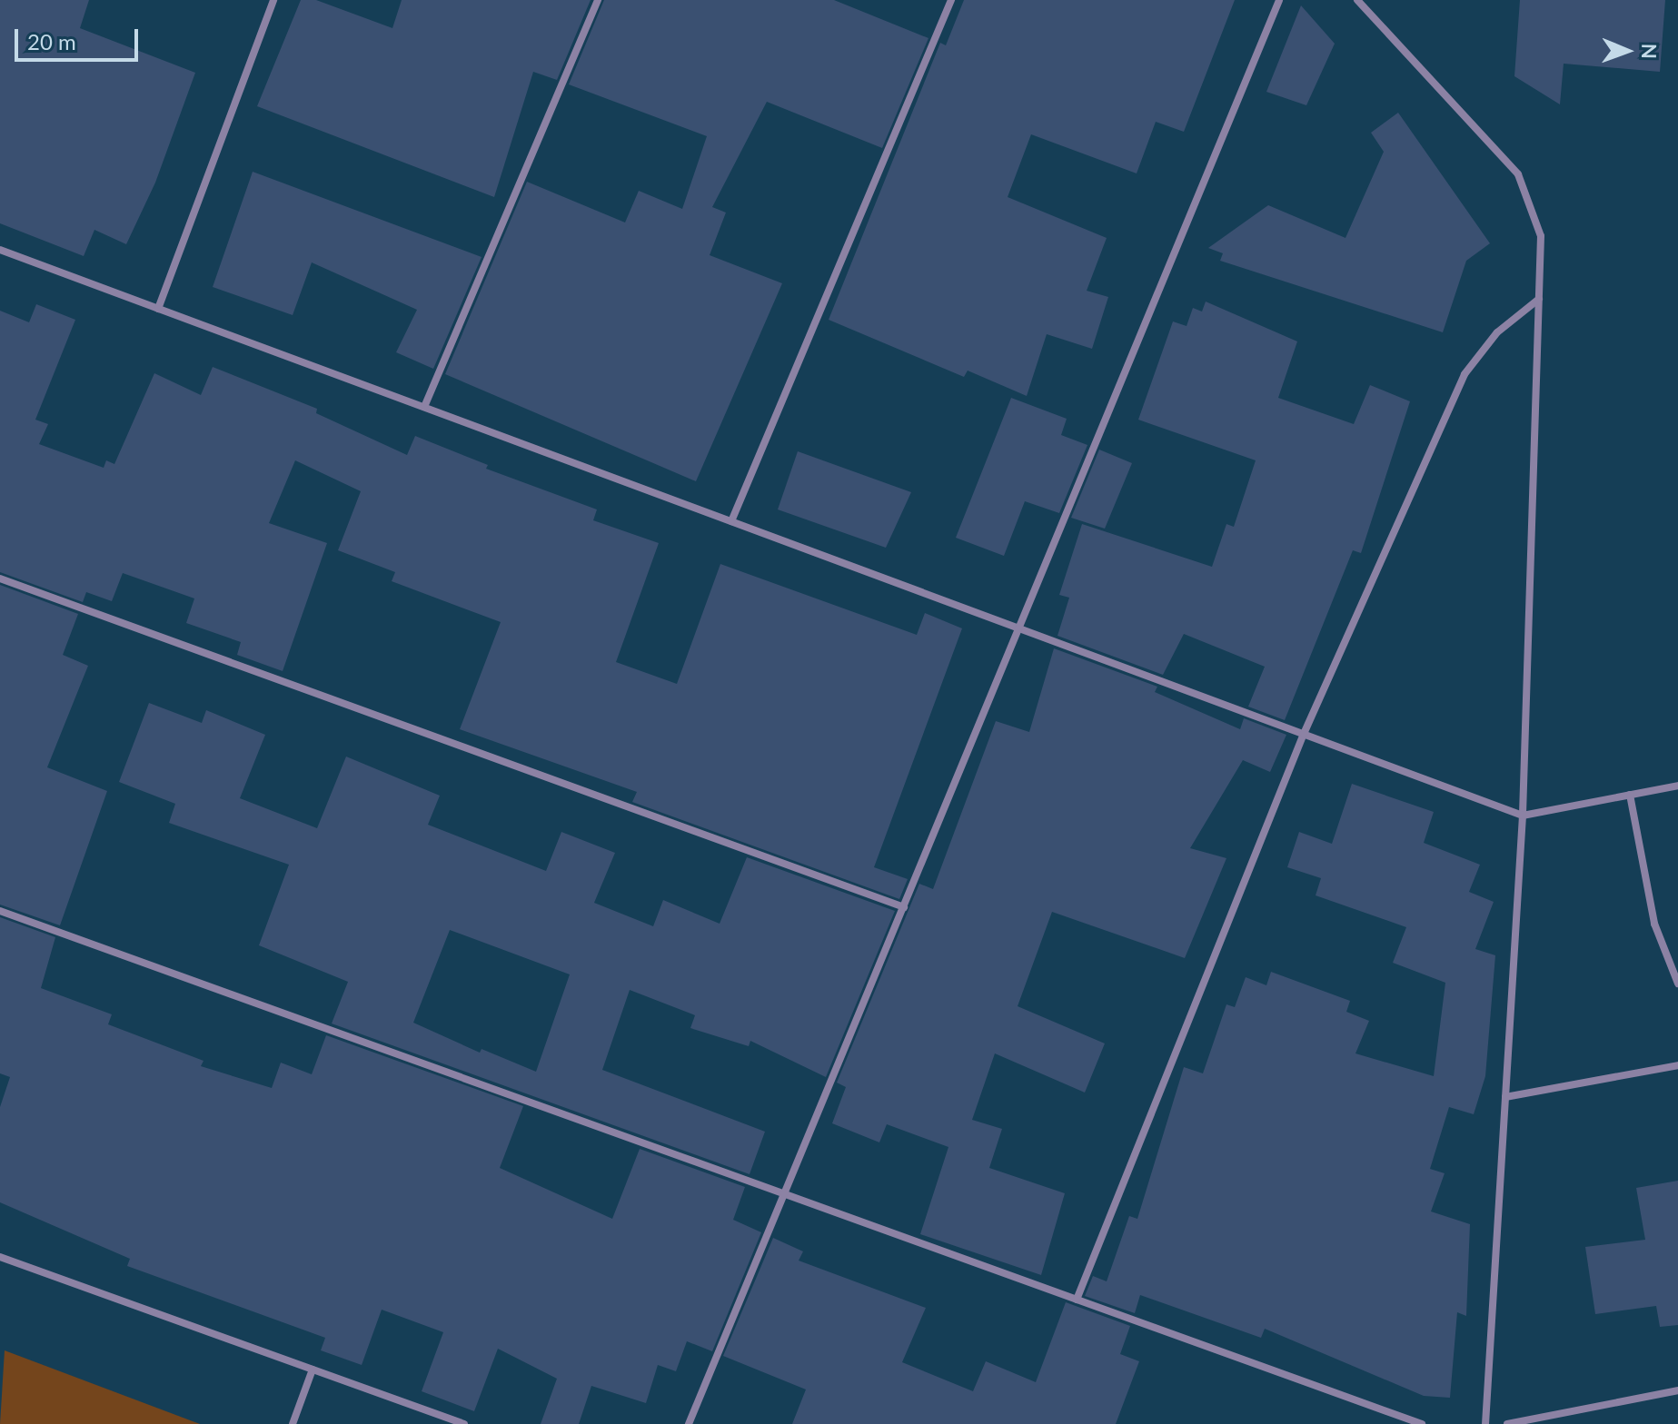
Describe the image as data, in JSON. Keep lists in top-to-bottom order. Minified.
{"scale_bar":"20 m","north":"right"}
